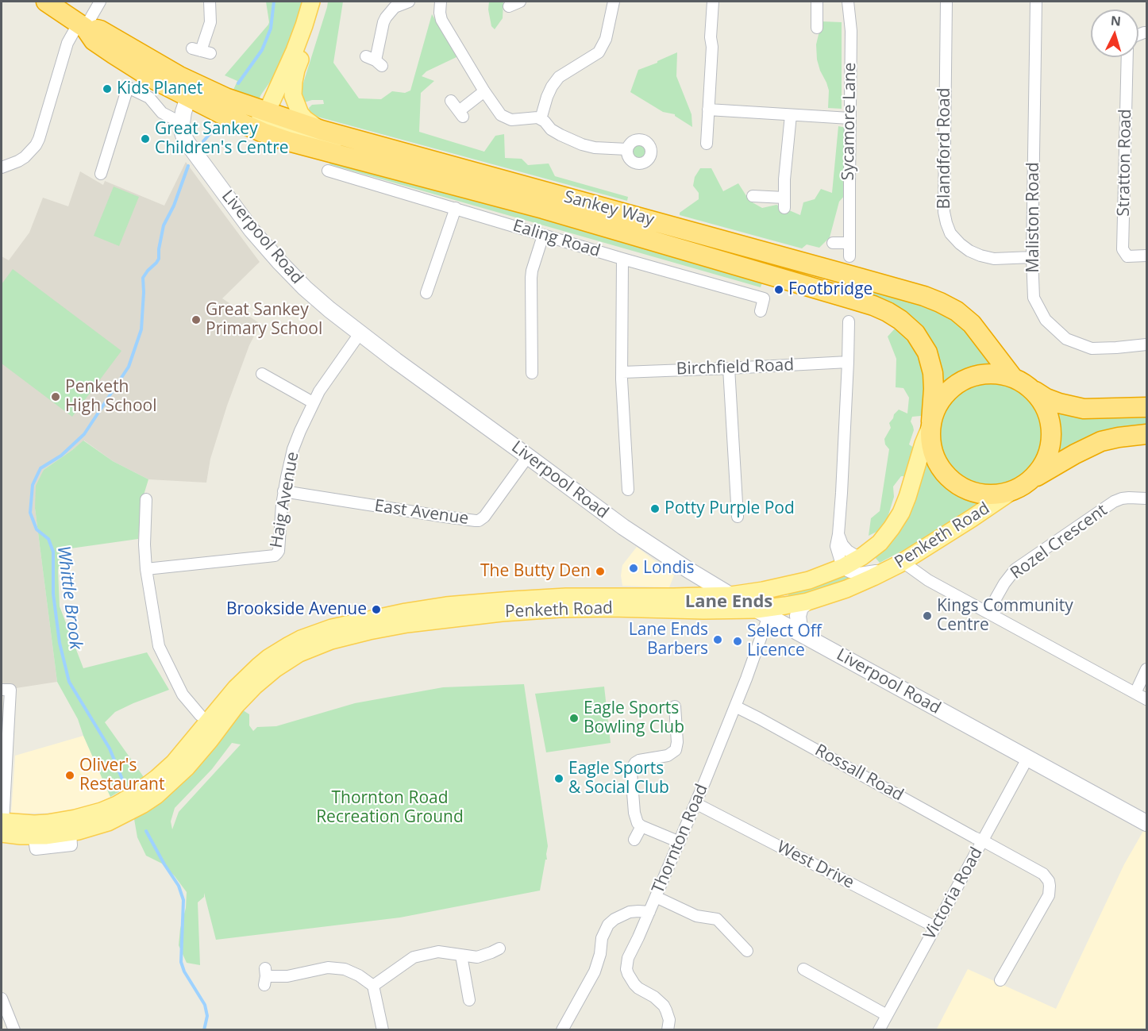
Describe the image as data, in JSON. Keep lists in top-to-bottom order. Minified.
{"streets":{"highway":["Sankey Way"],"main road":["Penketh Road"],"street":["Sycamore Lane","Blandford Road","Stratton Road","Maliston Road","Liverpool Road","Ealing Road","Birchfield Road","Haig Avenue","East Avenue","Rozel Crescent","Rossall Road","Thornton Road","West Drive","Victoria Road"]},"crossings":[["Blandford Road","Maliston Road"],["Sankey Way","Penketh Road"],["Liverpool Road","Haig Avenue"],["Liverpool Road","East Avenue"],["Liverpool Road","Penketh Road"],["Liverpool Road","Thornton Road"],["Liverpool Road","Victoria Road"],["Haig Avenue","East Avenue"],["Penketh Road","Thornton Road"],["Rossall Road","Thornton Road"],["Rossall Road","Victoria Road"],["Thornton Road","West Drive"],["West Drive","Victoria Road"]],"districts":["Lane Ends"],"water":["Whittle Brook"],"parks":["Thornton Road Recreation Ground"],"places":["Kids Planet","Great Sankey Children's Centre","Footbridge","Great Sankey Primary School","Penketh High School","Potty Purple Pod","Londis","The Butty Den","Brookside Avenue","Kings Community Centre","Lane Ends Barbers","Select Off Licence","Eagle Sports Bowling Club","Oliver's Restaurant","Eagle Sports & Social Club"],"north":"top"}
